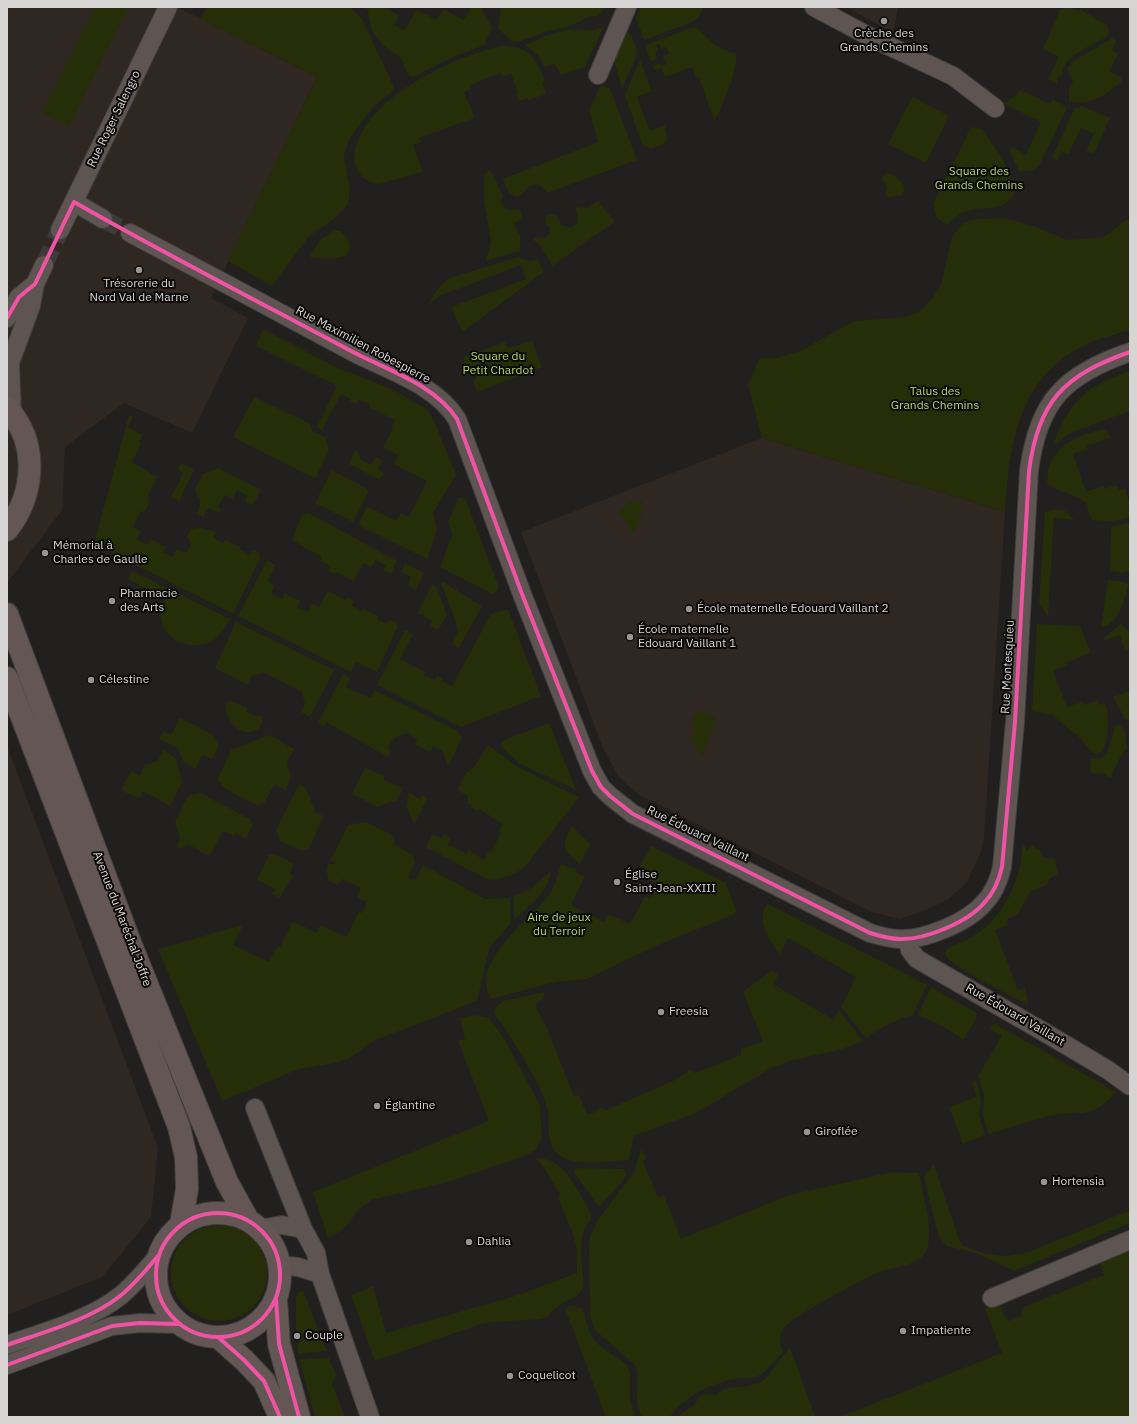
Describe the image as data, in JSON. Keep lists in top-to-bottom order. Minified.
{"streets":{"main road":["Avenue du Maréchal Joffre"],"street":["Rue Roger Salengro","Rue Maximilien Robespierre","Rue Montesquieu","Rue Édouard Vaillant"]},"crossings":[["Rue Maximilien Robespierre","Rue Édouard Vaillant"],["Rue Montesquieu","Rue Édouard Vaillant"]],"parks":["Square des Grands Chemins","Square du Petit Chardot","Talus des Grands Chemins","Aire de jeux du Terroir"],"places":["Crèche des Grands Chemins","Trésorerie du Nord Val de Marne","Mémorial à Charles de Gaulle","Pharmacie des Arts","École maternelle Edouard Vaillant 2","École maternelle Edouard Vaillant 1","Célestine","Église Saint-Jean-XXIII","Freesia","Églantine","Giroflée","Hortensia","Dahlia","Impatiente","Couple","Coquelicot"]}
